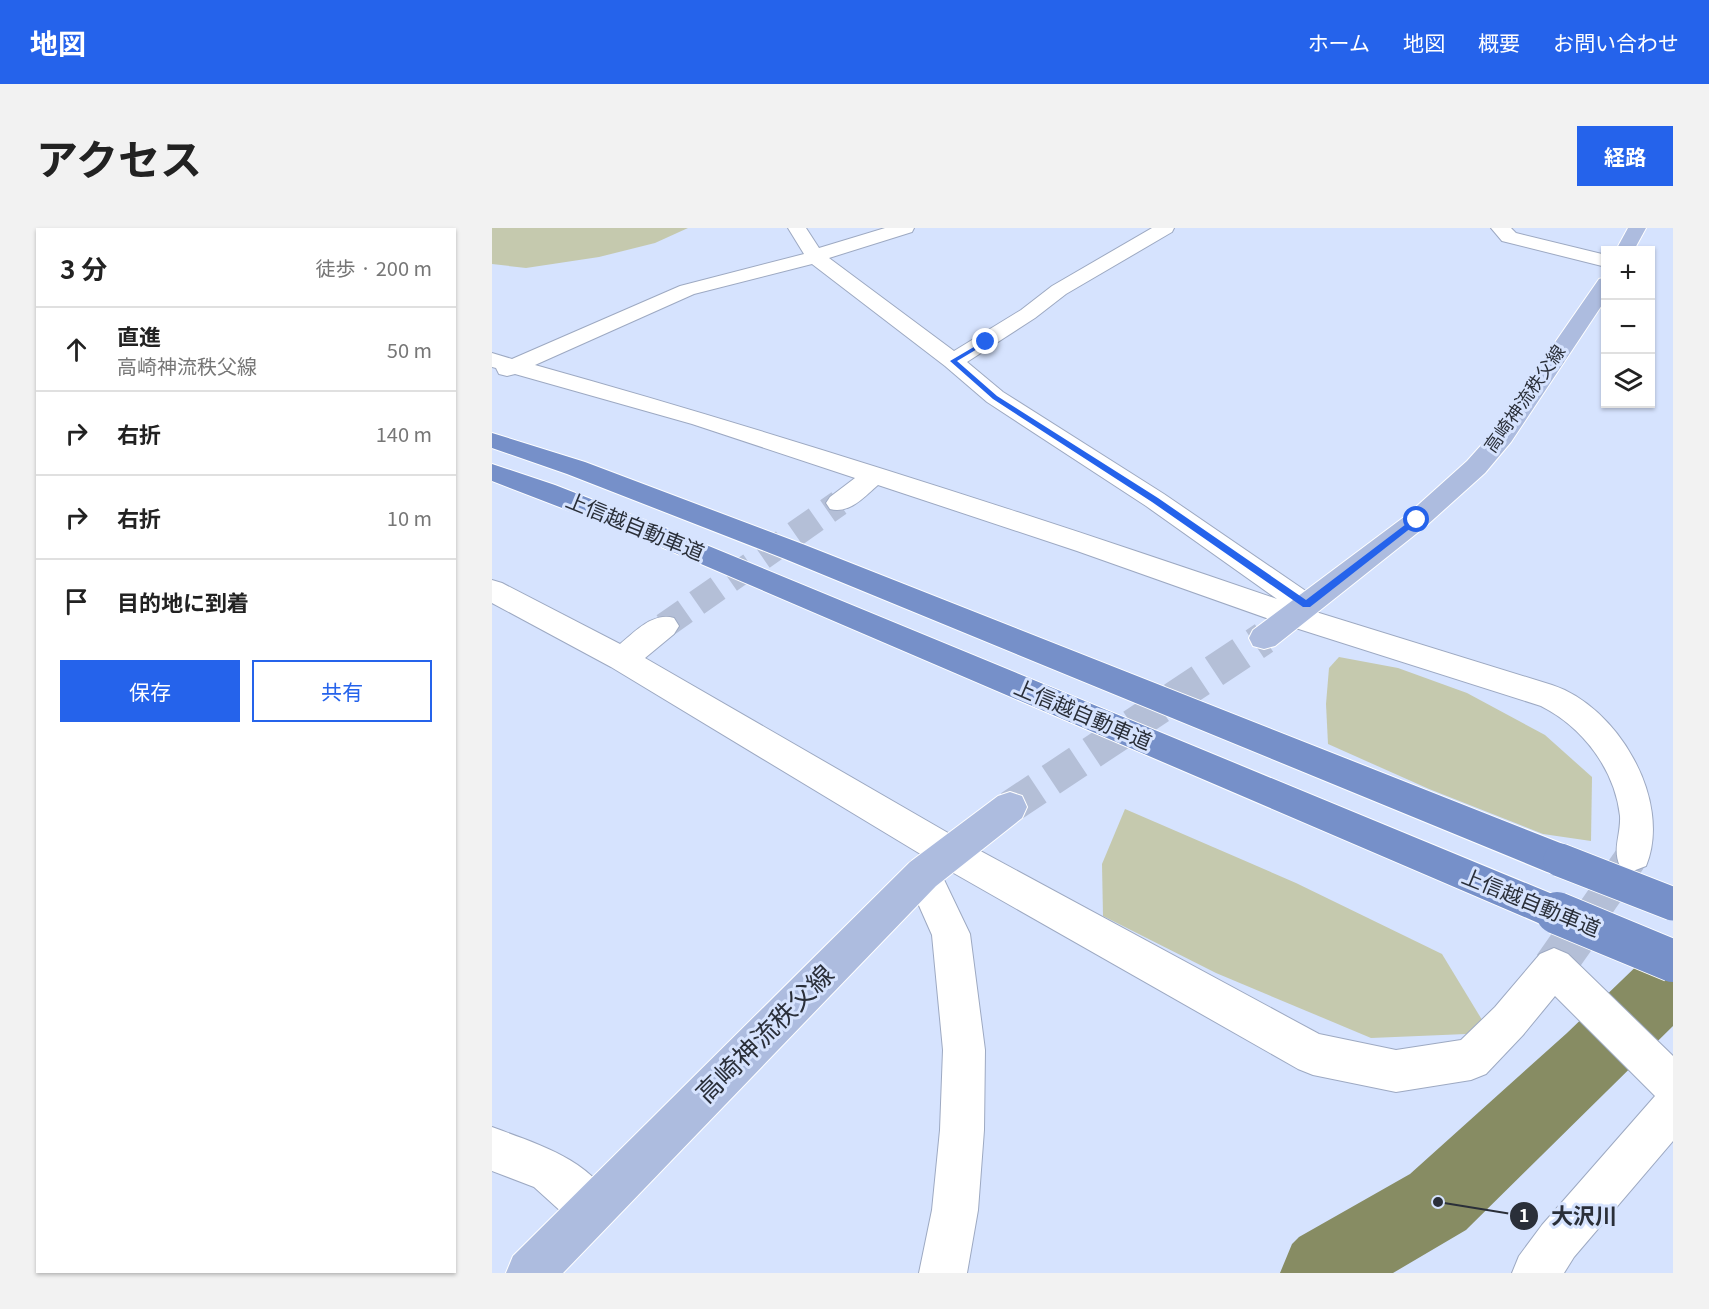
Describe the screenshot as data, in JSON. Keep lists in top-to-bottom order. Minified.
{"streets":{"highway":["上信越自動車道"],"main road":["高崎神流秩父線"]},"places":["大沢川"],"page":{"header":"地図","nav":["ホーム","地図","概要","お問い合わせ"],"title":"アクセス","buttons":["経路",["保存","共有"]],"heading":["3 分","徒歩 · 200 m"],"map_buttons":["+","−"],"list":[["直進","高崎神流秩父線","50 m"],["右折","140 m"],["右折","10 m"],"目的地に到着"]}}
